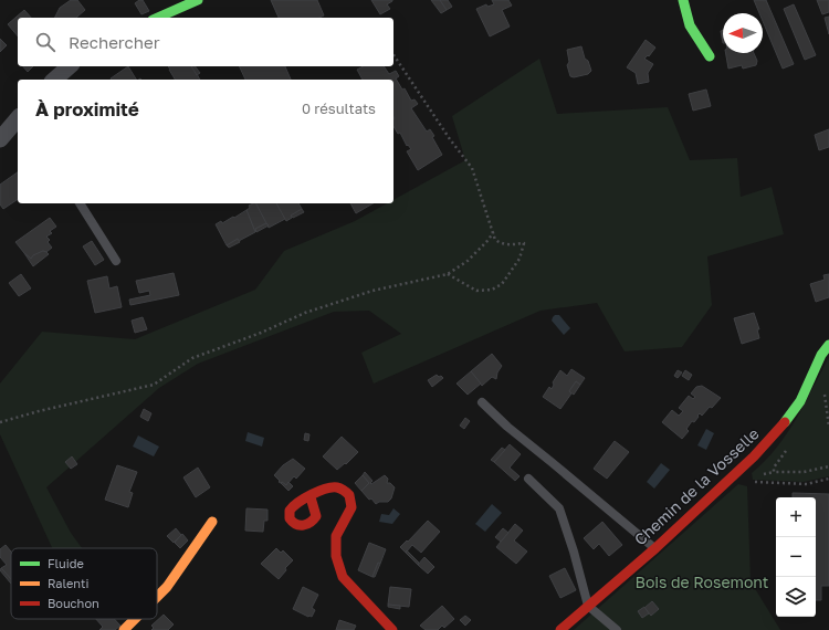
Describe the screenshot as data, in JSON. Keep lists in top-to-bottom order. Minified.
{"streets":{"street":["Chemin de la Vosselle"]},"parks":["Bois de Rosemont"],"legend":["Fluide","Ralenti","Bouchon"],"north":"left","page":{"search":"Rechercher","heading":["À proximité","0 résultats"],"map_buttons":["+","−"]}}
